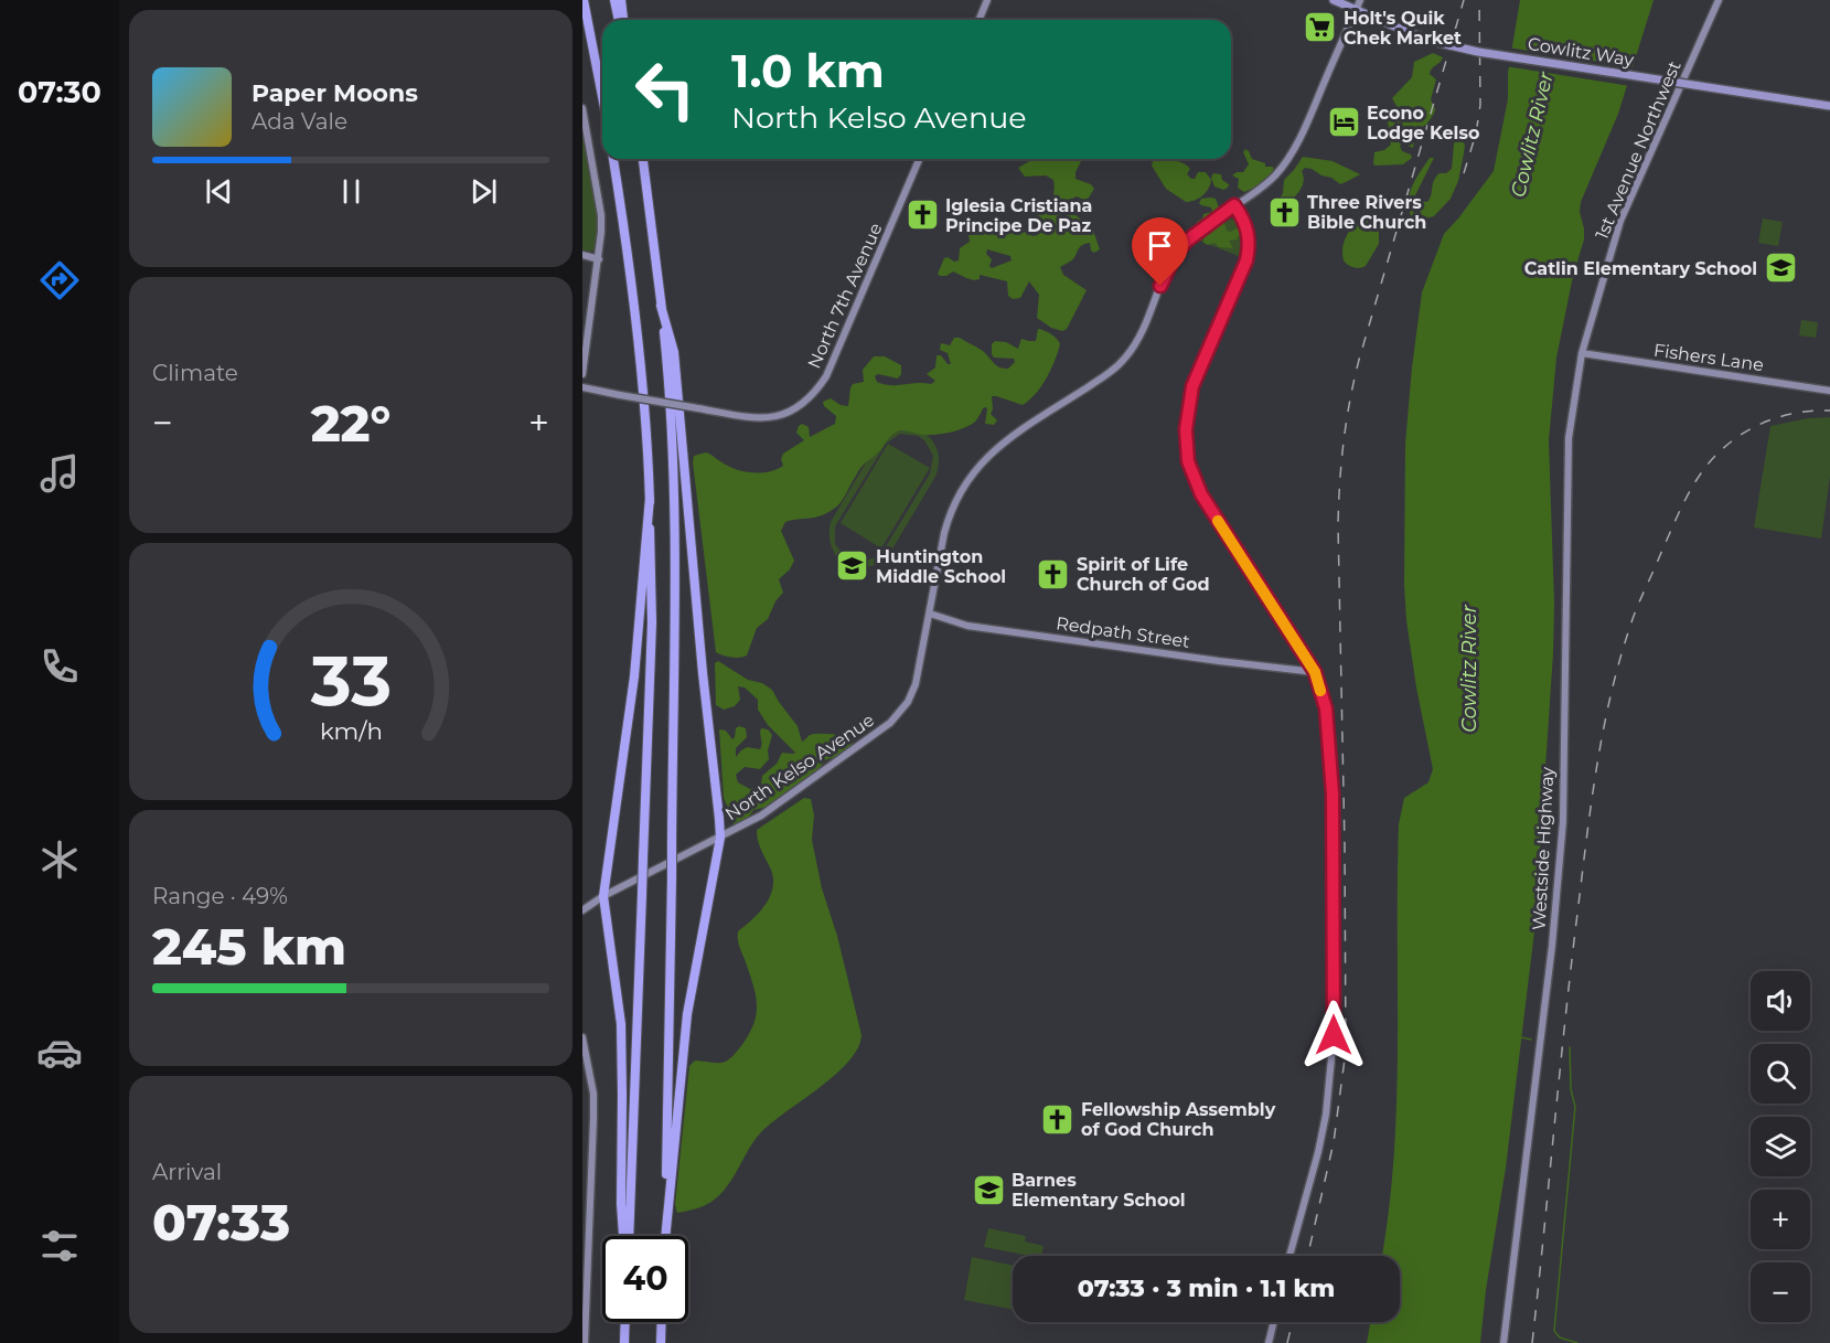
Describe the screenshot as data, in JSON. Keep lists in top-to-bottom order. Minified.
{"streets":{"main road":["Cowlitz Way"],"street":["1st Avenue Northwest","North 7th Avenue","Fishers Lane","Redpath Street","North Kelso Avenue","Westside Highway"]},"crossings":[["Cowlitz Way","North Kelso Avenue"],["1st Avenue Northwest","Fishers Lane"],["1st Avenue Northwest","Westside Highway"],["Fishers Lane","Westside Highway"],["Redpath Street","North Kelso Avenue"]],"water":["Cowlitz River"],"places":{"supermarket":["Holt's Quik Chek Market"],"hotel":["Econo Lodge Kelso"],"church":["Three Rivers Bible Church","Iglesia Cristiana Principe De Paz","Spirit of Life Church of God","Fellowship Assembly of God Church"],"school or university":["Catlin Elementary School","Huntington Middle School","Barnes Elementary School"]},"page":{"tabs":"07:30","turn":["1.0 km","North Kelso Avenue"],"song":["Paper Moons","Ada Vale"],"tile":["Climate",["Range · 49%","245 km"],["Arrival","07:33"]],"heat":["−","22°","+"],"map_buttons":["+","−"],"limit":"40","trip":"07:33 · 3 min · 1.1 km","gauge":["33","km/h"]}}
